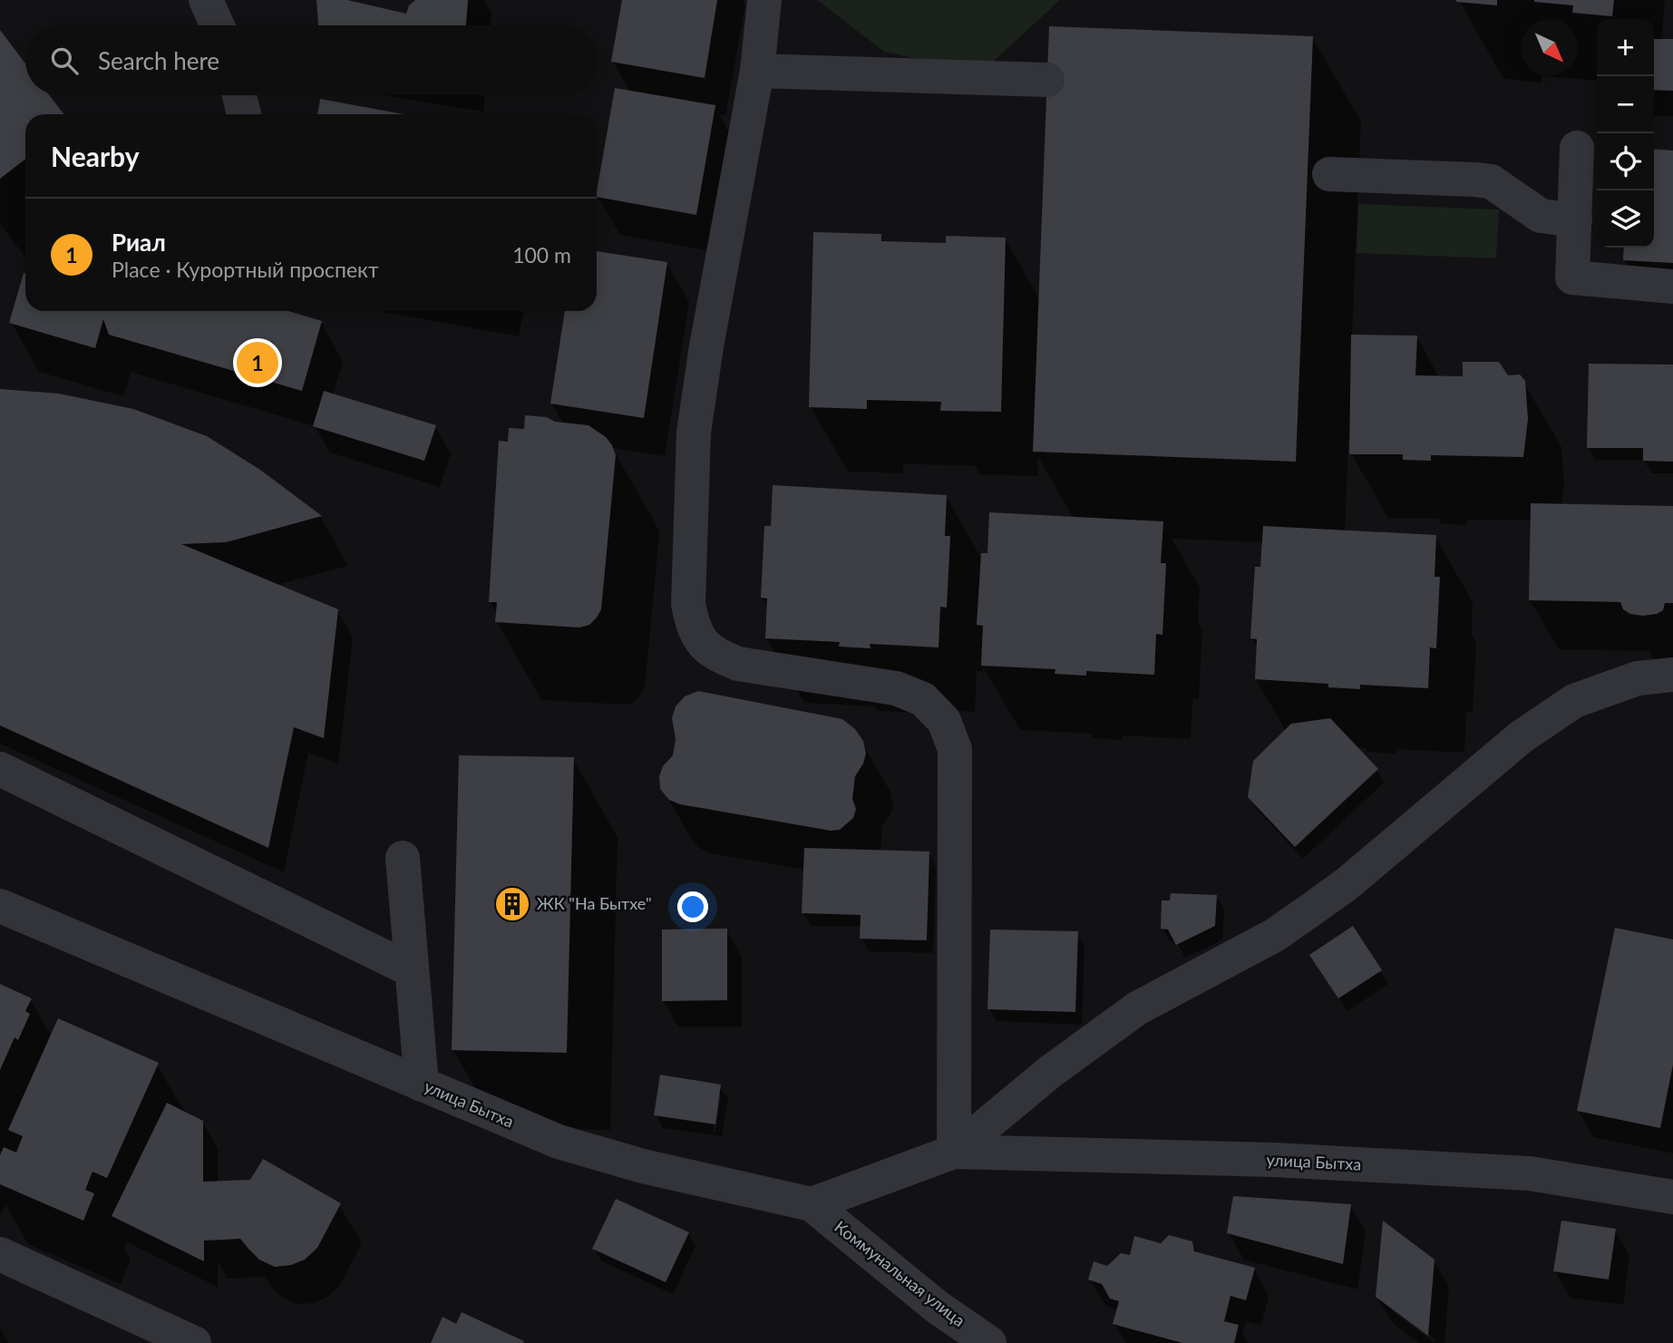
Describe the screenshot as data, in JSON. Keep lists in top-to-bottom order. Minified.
{"streets":{"street":["улица Бытха","Коммунальная улица"]},"crossings":[["улица Бытха","Коммунальная улица"]],"places":{"building":["ЖК \"На Бытхе\""]},"north":"bottom right","page":{"map_buttons":["+","−"],"search":"Search here","heading":"Nearby","list":[{"mark":"1","name":"Риал","note":"Place · Курортный проспект","value":"100 m"}],"pins":"1"}}
